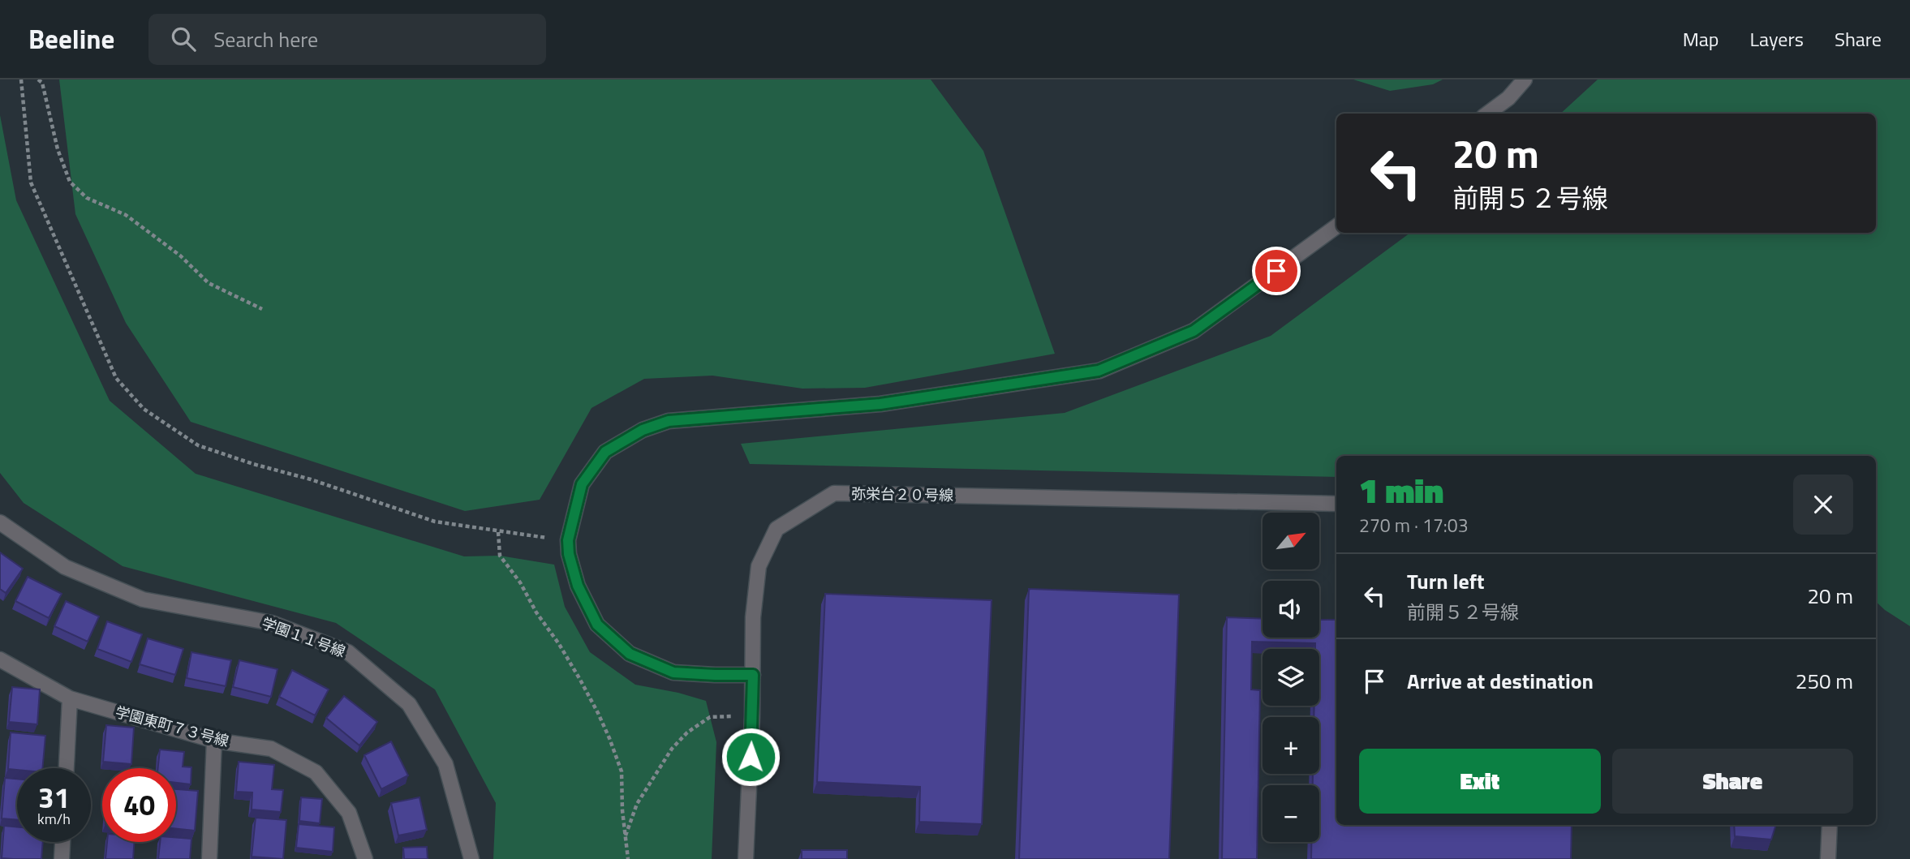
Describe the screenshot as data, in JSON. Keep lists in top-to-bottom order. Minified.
{"streets":{"street":["弥栄台２０号線","学園１１号線","学園東町７３号線"]},"north":"top right","page":{"header":"Beeline","search":"Search here","nav":["Map","Layers","Share"],"turn":["20 m","前開５２号線"],"heading":["1 min","270 m · 17:03"],"map_buttons":["+","−"],"list":[{"name":"Turn left","note":"前開５２号線","value":"20 m"},{"name":"Arrive at destination","value":"250 m"}],"buttons":["Exit","Share"],"speed":"31 km/h","limit":"40"}}
